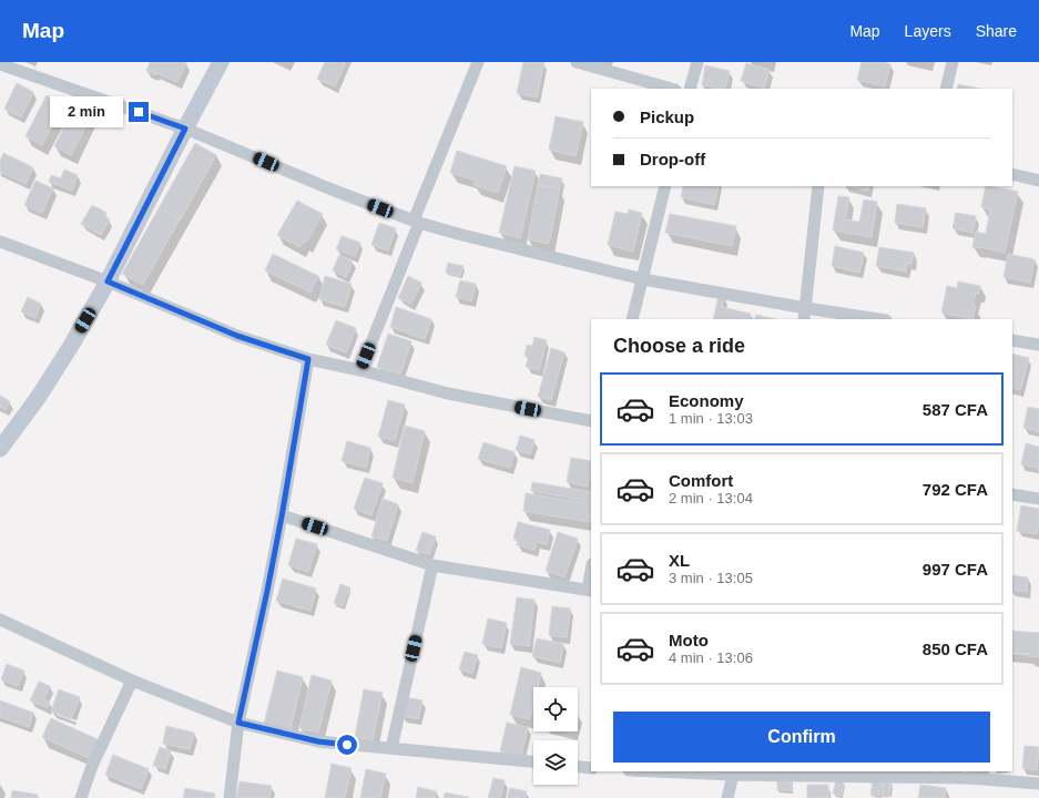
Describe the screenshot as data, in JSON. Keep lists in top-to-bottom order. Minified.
{"page":{"header":"Map","nav":["Map","Layers","Share"],"banner":["Pickup","Drop-off"],"bubble":"2 min","heading":"Choose a ride","list":[{"name":"Economy","note":"1 min · 13:03","value":"587 CFA"},{"name":"Comfort","note":"2 min · 13:04","value":"792 CFA"},{"name":"XL","note":"3 min · 13:05","value":"997 CFA"},{"name":"Moto","note":"4 min · 13:06","value":"850 CFA"}],"buttons":"Confirm"}}
